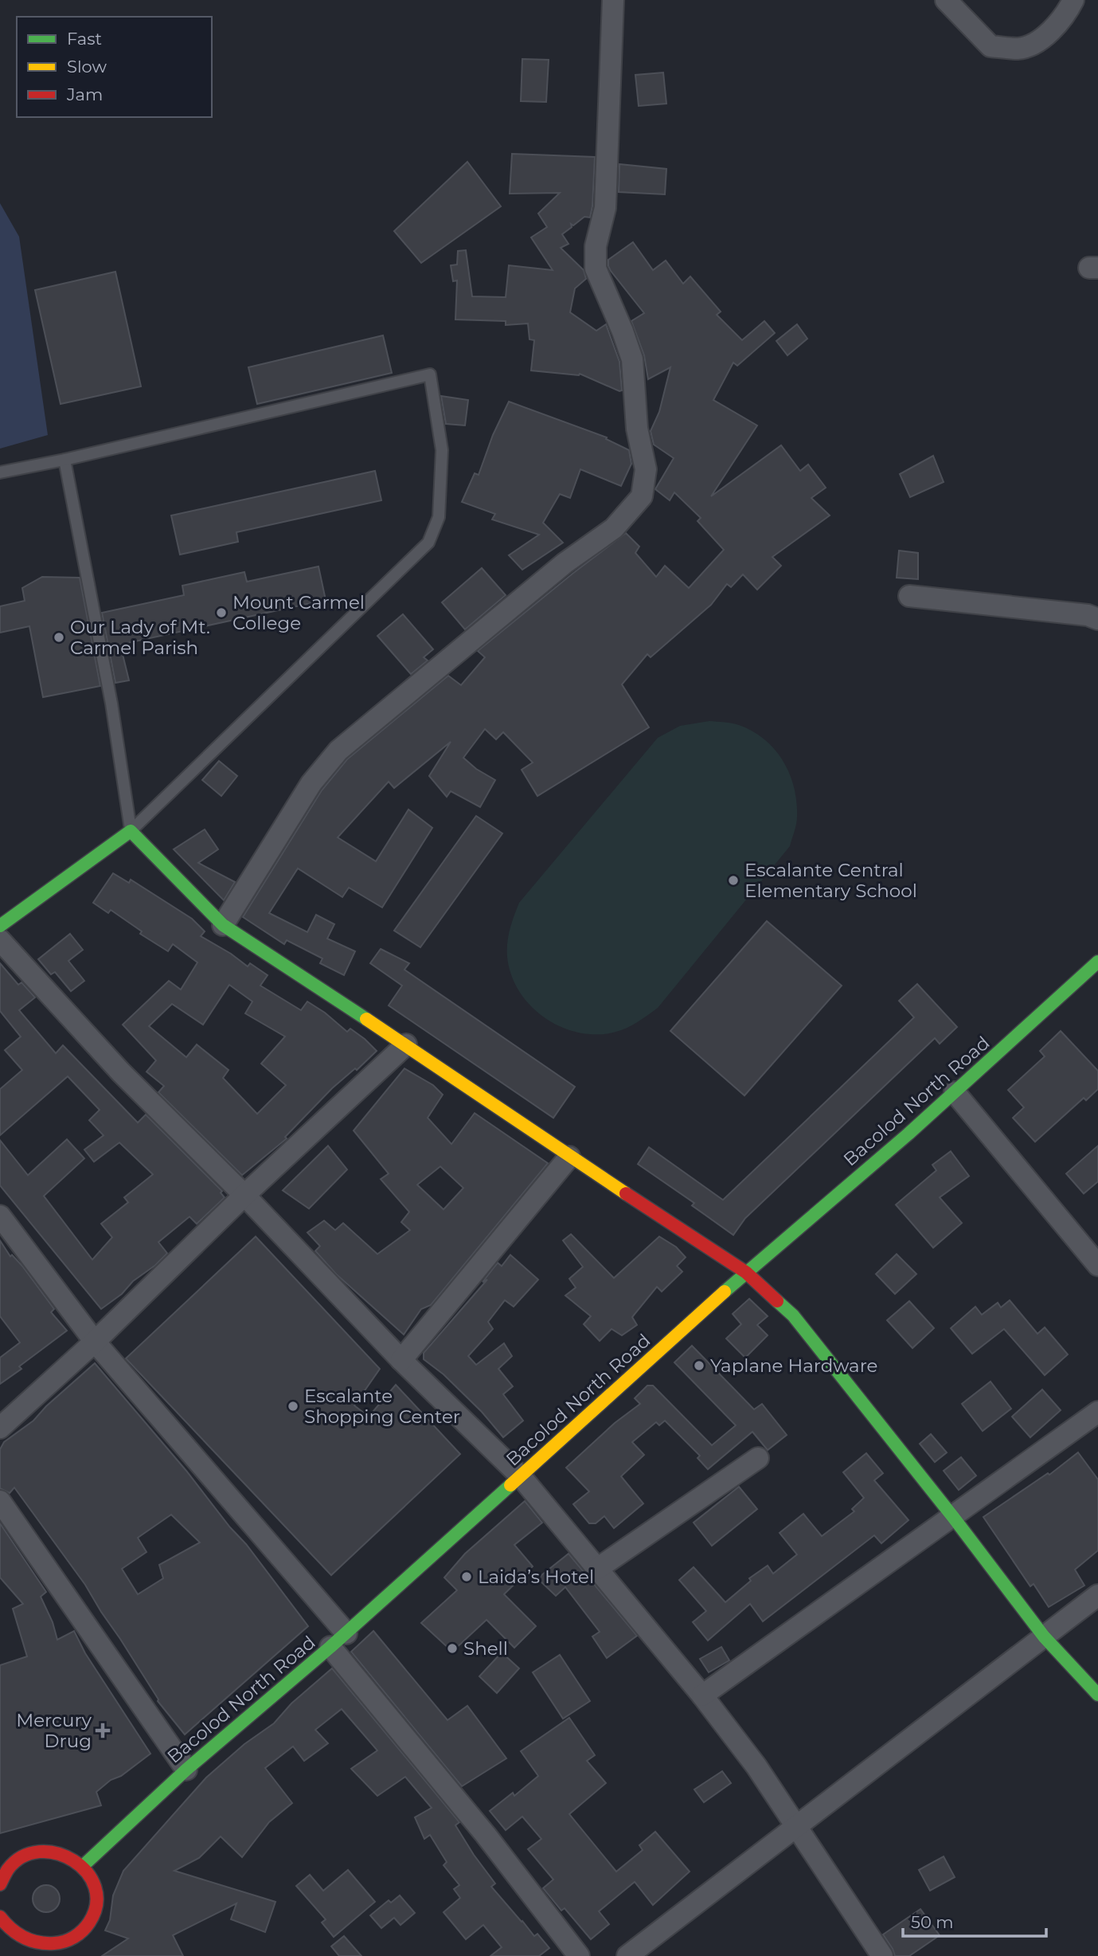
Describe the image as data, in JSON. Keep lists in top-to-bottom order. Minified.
{"streets":{"main road":["Bacolod North Road"]},"places":{"other":["Mount Carmel College","Our Lady of Mt. Carmel Parish","Escalante Central Elementary School","Yaplane Hardware","Escalante Shopping Center","Laida’s Hotel","Shell"],"health":["Mercury Drug"]},"legend":["Fast","Slow","Jam"],"scale_bar":"50 m"}
